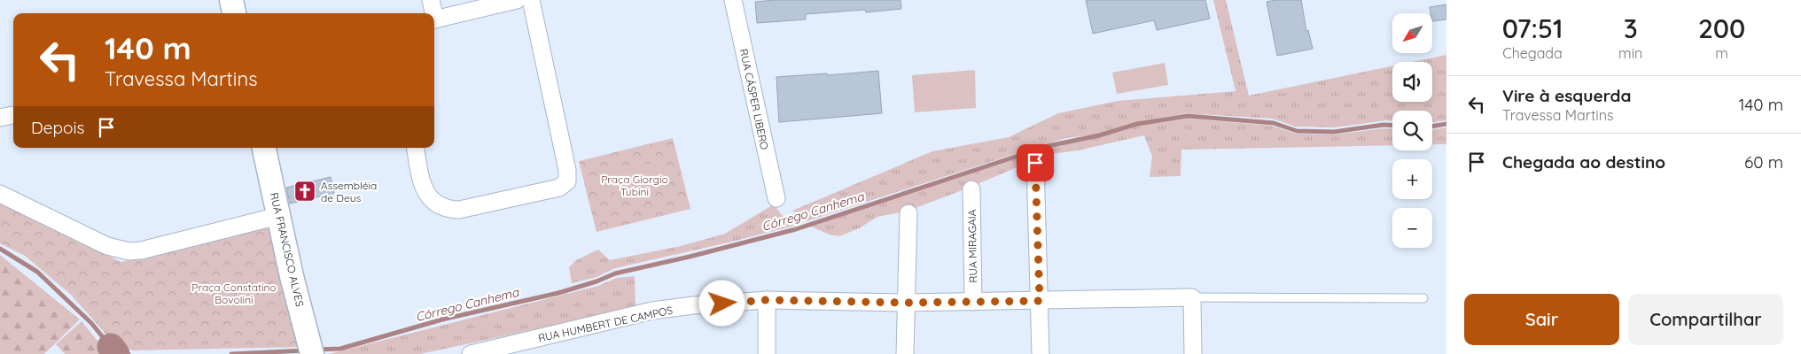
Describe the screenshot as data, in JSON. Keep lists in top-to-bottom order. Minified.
{"streets":{"street":["RUA CÁSPER LIBERO","RUA MIRAGAIA","RUA FRANCISCO ALVES","RUA HUMBERT DE CAMPOS"]},"crossings":[["RUA MIRAGAIA","RUA HUMBERT DE CAMPOS"]],"water":["Córrego Canhema"],"parks":["Praça Giorgio Tubini","Praça Constatino Bovolini"],"places":{"church":["Assembléia de Deus"]},"north":"bottom left","page":{"eta":["07:51","Chegada","3","min","200","m"],"map_buttons":["+","−"],"turn":["140 m","Travessa Martins"],"list":[{"name":"Vire à esquerda","note":"Travessa Martins","value":"140 m"},{"name":"Chegada ao destino","value":"60 m"}],"then":"Depois","buttons":["Sair","Compartilhar"]}}
